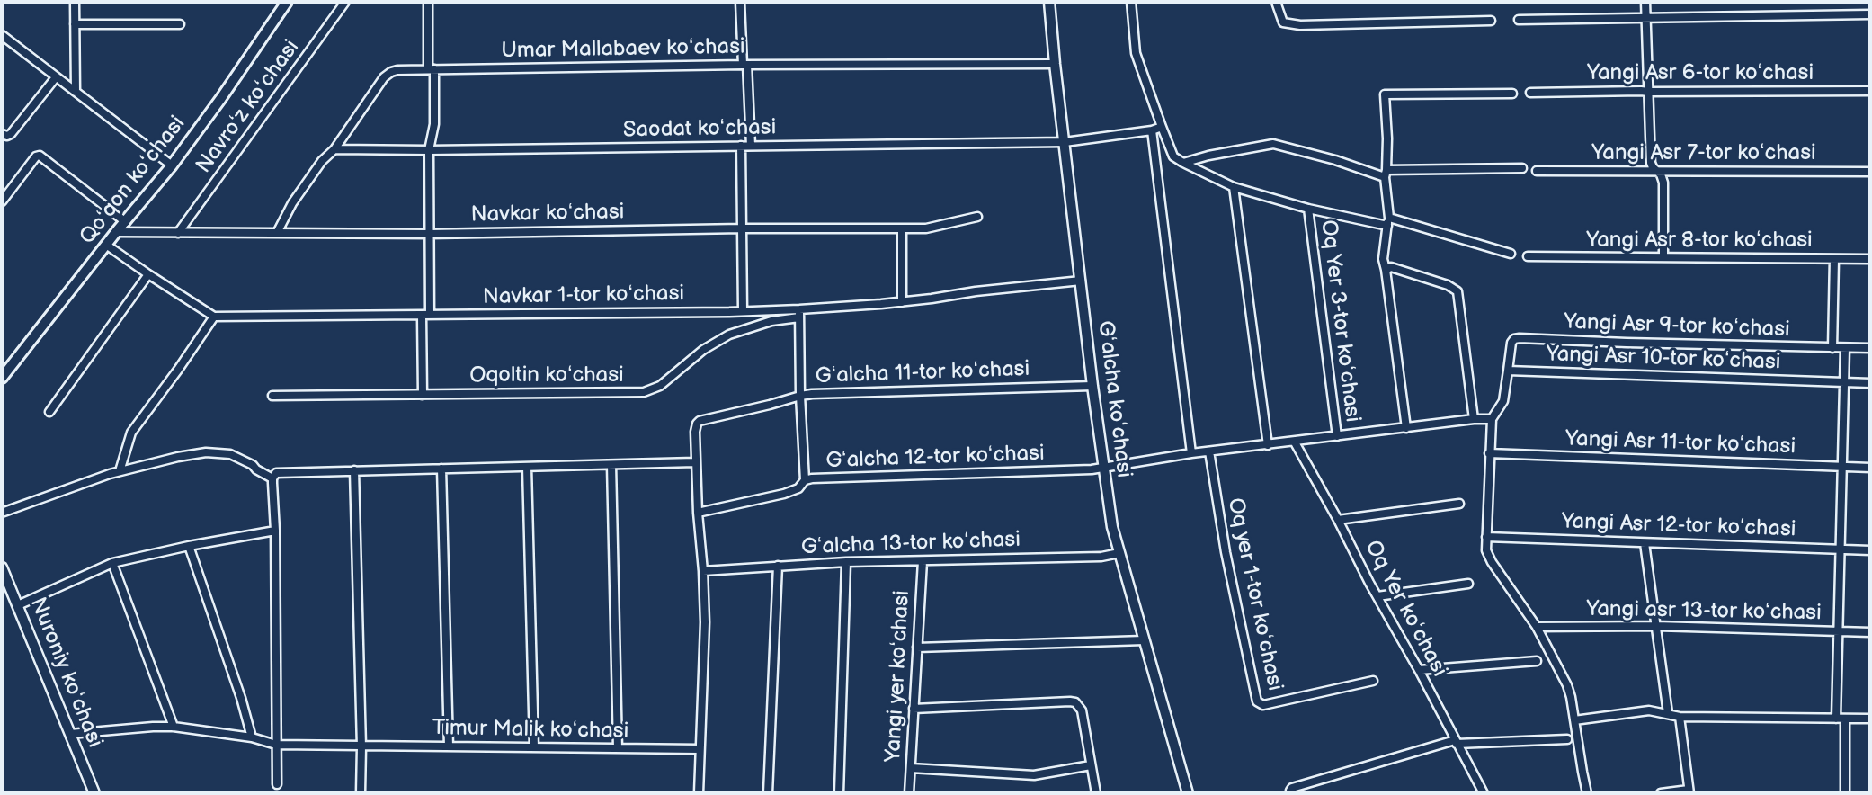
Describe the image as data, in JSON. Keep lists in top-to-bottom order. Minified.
{"streets":{"main road":["Qoʻqon koʻchasi"],"street":["Umar Mallabaev koʻchasi","Yangi Asr 6-tor koʻchasi","Navroʻz koʻchasi","Saodat koʻchasi","Yangi Asr 7-tor koʻchasi","Navkar koʻchasi","Yangi Asr 8-tor koʻchasi","Navkar 1-tor koʻchasi","Oq Yer 3-tor koʻchasi","Yangi Asr 9-tor koʻchasi","Yangi Asr 10-tor koʻchasi","Gʻalcha 11-tor koʻchasi","Oqoltin koʻchasi","Gʻalcha koʻchasi","Yangi Asr 11-tor koʻchasi","Gʻalcha 12-tor koʻchasi","Yangi Asr 12-tor koʻchasi","Gʻalcha 13-tor koʻchasi","Oq yer 1-tor koʻchasi","Oq Yer koʻchasi","Yangi asr 13-tor koʻchasi","Nuroniy koʻchasi","Yangi yer koʻchasi","Timur Malik koʻchasi"]},"crossings":[["Umar Mallabaev koʻchasi","Saodat koʻchasi"],["Umar Mallabaev koʻchasi","Navkar koʻchasi"],["Umar Mallabaev koʻchasi","Gʻalcha koʻchasi"],["Navroʻz koʻchasi","Navkar koʻchasi"],["Saodat koʻchasi","Gʻalcha koʻchasi"],["Qoʻqon koʻchasi","Navkar koʻchasi"],["Navkar 1-tor koʻchasi","Oqoltin koʻchasi"],["Navkar 1-tor koʻchasi","Gʻalcha koʻchasi"],["Yangi Asr 9-tor koʻchasi","Yangi Asr 10-tor koʻchasi"],["Gʻalcha 11-tor koʻchasi","Gʻalcha koʻchasi"],["Gʻalcha 11-tor koʻchasi","Gʻalcha 12-tor koʻchasi"],["Gʻalcha koʻchasi","Gʻalcha 12-tor koʻchasi"],["Gʻalcha koʻchasi","Gʻalcha 13-tor koʻchasi"],["Gʻalcha 13-tor koʻchasi","Yangi yer koʻchasi"],["Nuroniy koʻchasi","Timur Malik koʻchasi"]]}
